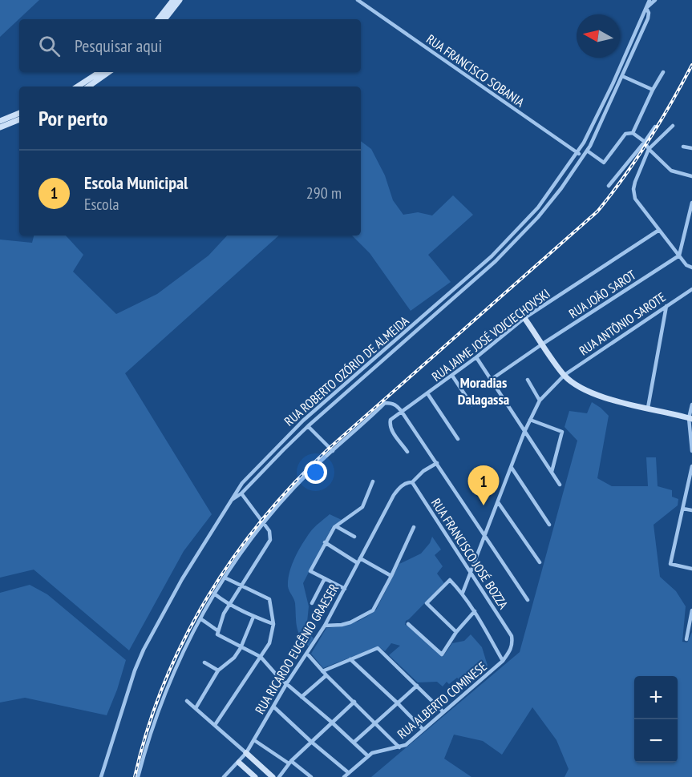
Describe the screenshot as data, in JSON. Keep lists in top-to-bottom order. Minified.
{"streets":{"street":["RUA FRANCISCO SOBANIA","RUA JOÃO SAROT","RUA ANTÔNIO SAROTE","RUA JAIME JOSÉ VOJCIECHOVSKI","RUA ROBERTO OZÓRIO DE ALMEIDA","RUA FRANCISCO JOSÉ BOZZA","RUA RICARDO EUGÊNIO GRAESER","RUA ALBERTO COMINESE"]},"crossings":[["RUA FRANCISCO SOBANIA","RUA ROBERTO OZÓRIO DE ALMEIDA"],["RUA ANTÔNIO SAROTE","RUA FRANCISCO JOSÉ BOZZA"],["RUA FRANCISCO JOSÉ BOZZA","RUA RICARDO EUGÊNIO GRAESER"],["RUA FRANCISCO JOSÉ BOZZA","RUA ALBERTO COMINESE"]],"districts":["Moradias Dalagassa"],"north":"left","page":{"search":"Pesquisar aqui","heading":"Por perto","list":[{"mark":"1","name":"Escola Municipal","note":"Escola","value":"290 m"}],"pins":"1","map_buttons":["+","−"]}}
